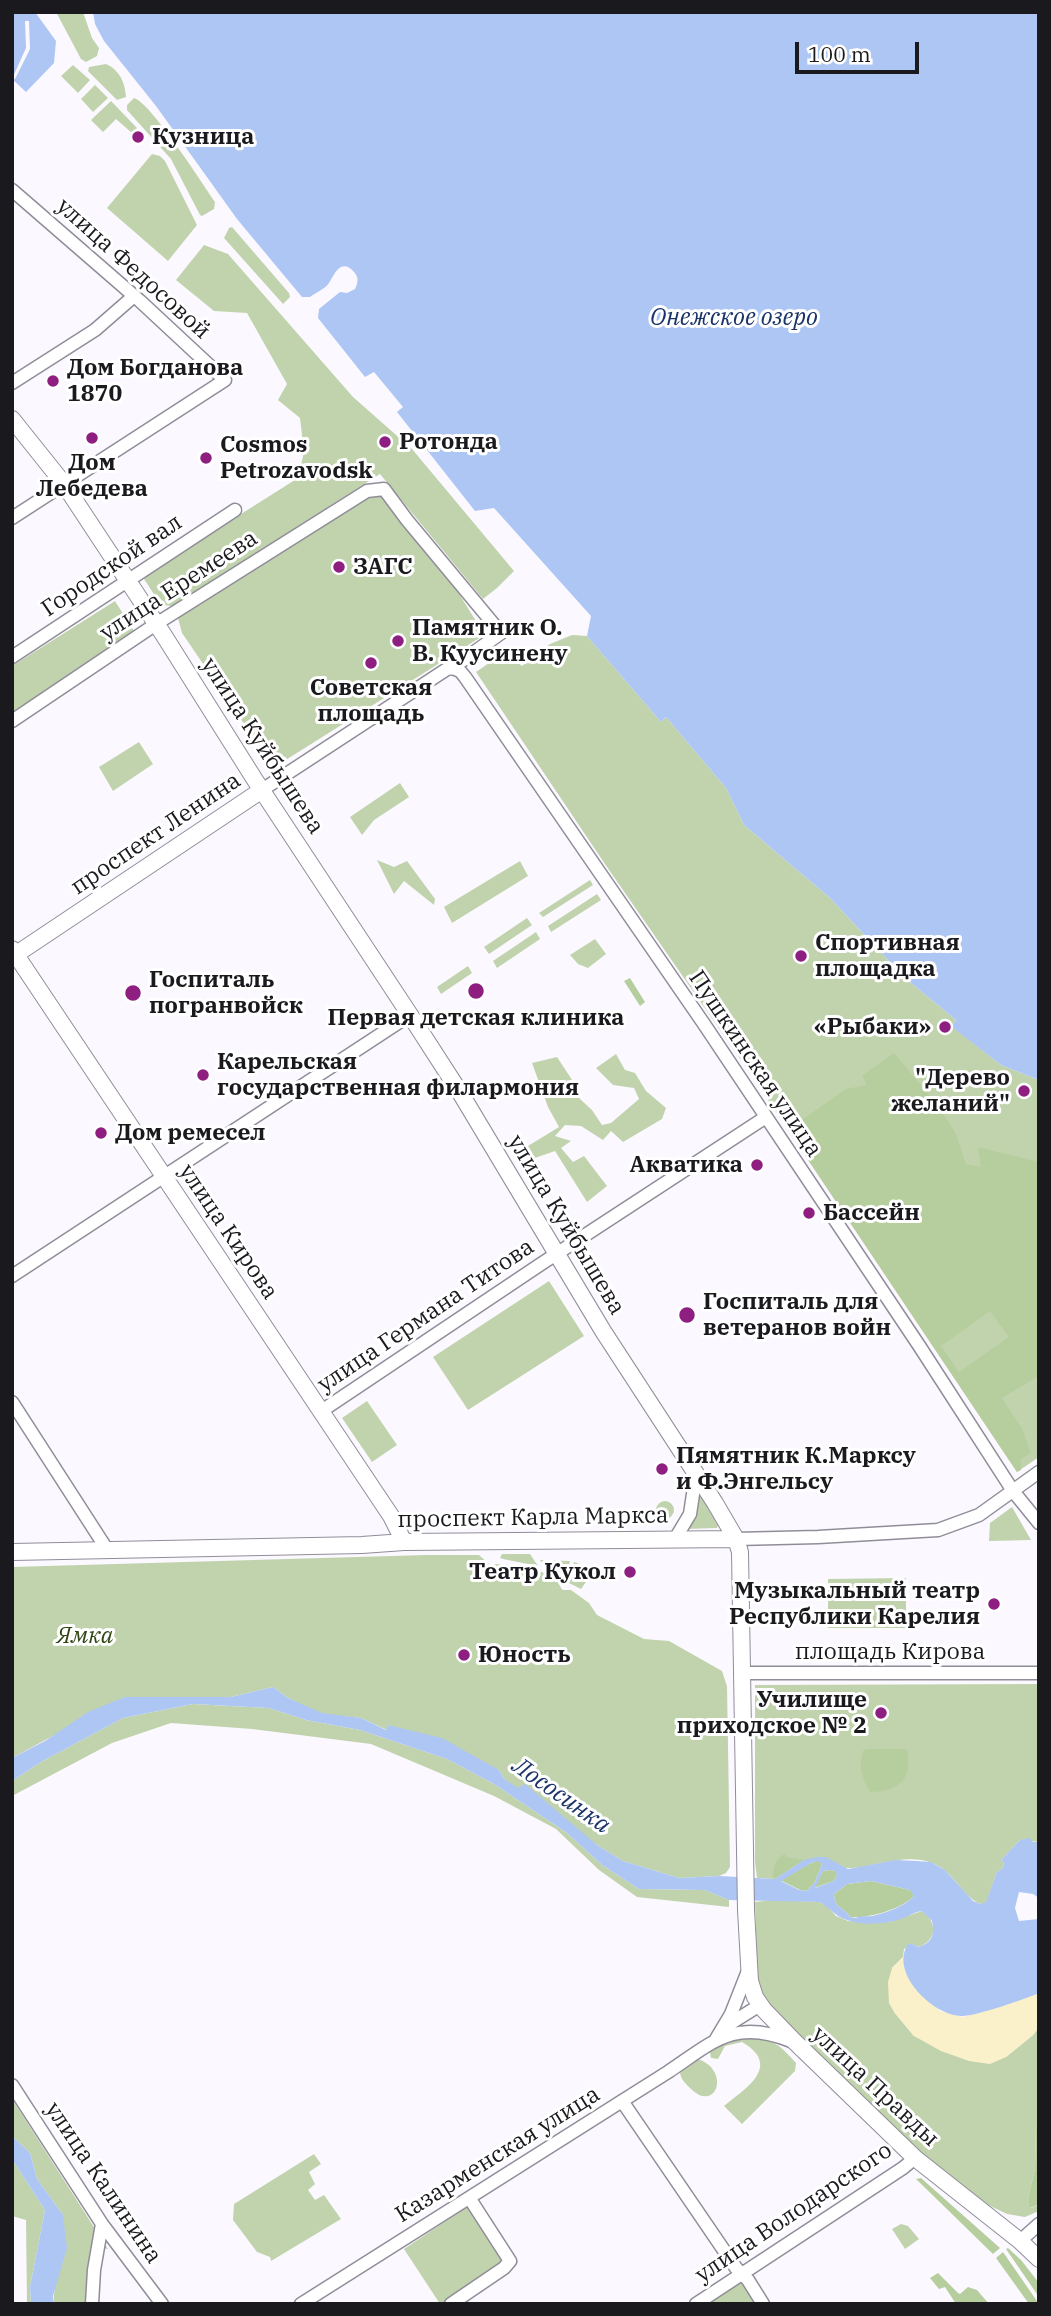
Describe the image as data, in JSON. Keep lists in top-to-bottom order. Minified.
{"streets":{"main road":["улица Куйбышева","проспект Ленина","улица Кирова","проспект Карла Маркса","улица Правды"],"street":["улица Федосовой","Городской вал","улица Еремеева","Пушкинская улица","улица Германа Титова","площадь Кирова","Казарменская улица","улица Калинина","улица Володарского"]},"crossings":[["улица Федосовой","улица Куйбышева"],["Городской вал","улица Куйбышева"],["улица Еремеева","улица Куйбышева"],["улица Еремеева","проспект Ленина"],["улица Куйбышева","проспект Ленина"],["улица Куйбышева","улица Германа Титова"],["улица Куйбышева","проспект Карла Маркса"],["улица Куйбышева","площадь Кирова"],["улица Куйбышева","улица Правды"],["проспект Ленина","Пушкинская улица"],["проспект Ленина","улица Кирова"],["Пушкинская улица","улица Германа Титова"],["Пушкинская улица","проспект Карла Маркса"],["улица Кирова","улица Германа Титова"],["улица Кирова","проспект Карла Маркса"],["улица Правды","Казарменская улица"],["улица Правды","улица Володарского"]],"water":["Онежское озеро","Лососинка"],"parks":["Ямка"],"places":["Кузница","Дом Богданова 1870","Дом Лебедева","Ротонда","Cosmos Petrozavodsk","ЗАГС","Памятник О. В. Куусинену","Советская площадь","Спортивная площадка","Первая детская клиника","Госпиталь погранвойск","«Рыбаки»","Карельская государственная филармония","\"Дерево желаний\"","Дом ремесел","Акватика","Бассейн","Госпиталь для ветеранов войн","Пямятник К.Марксу и Ф.Энгельсу","Театр Кукол","Музыкальный театр Республики Карелия","Юность","Училище приходское № 2"],"scale_bar":"100 m"}
